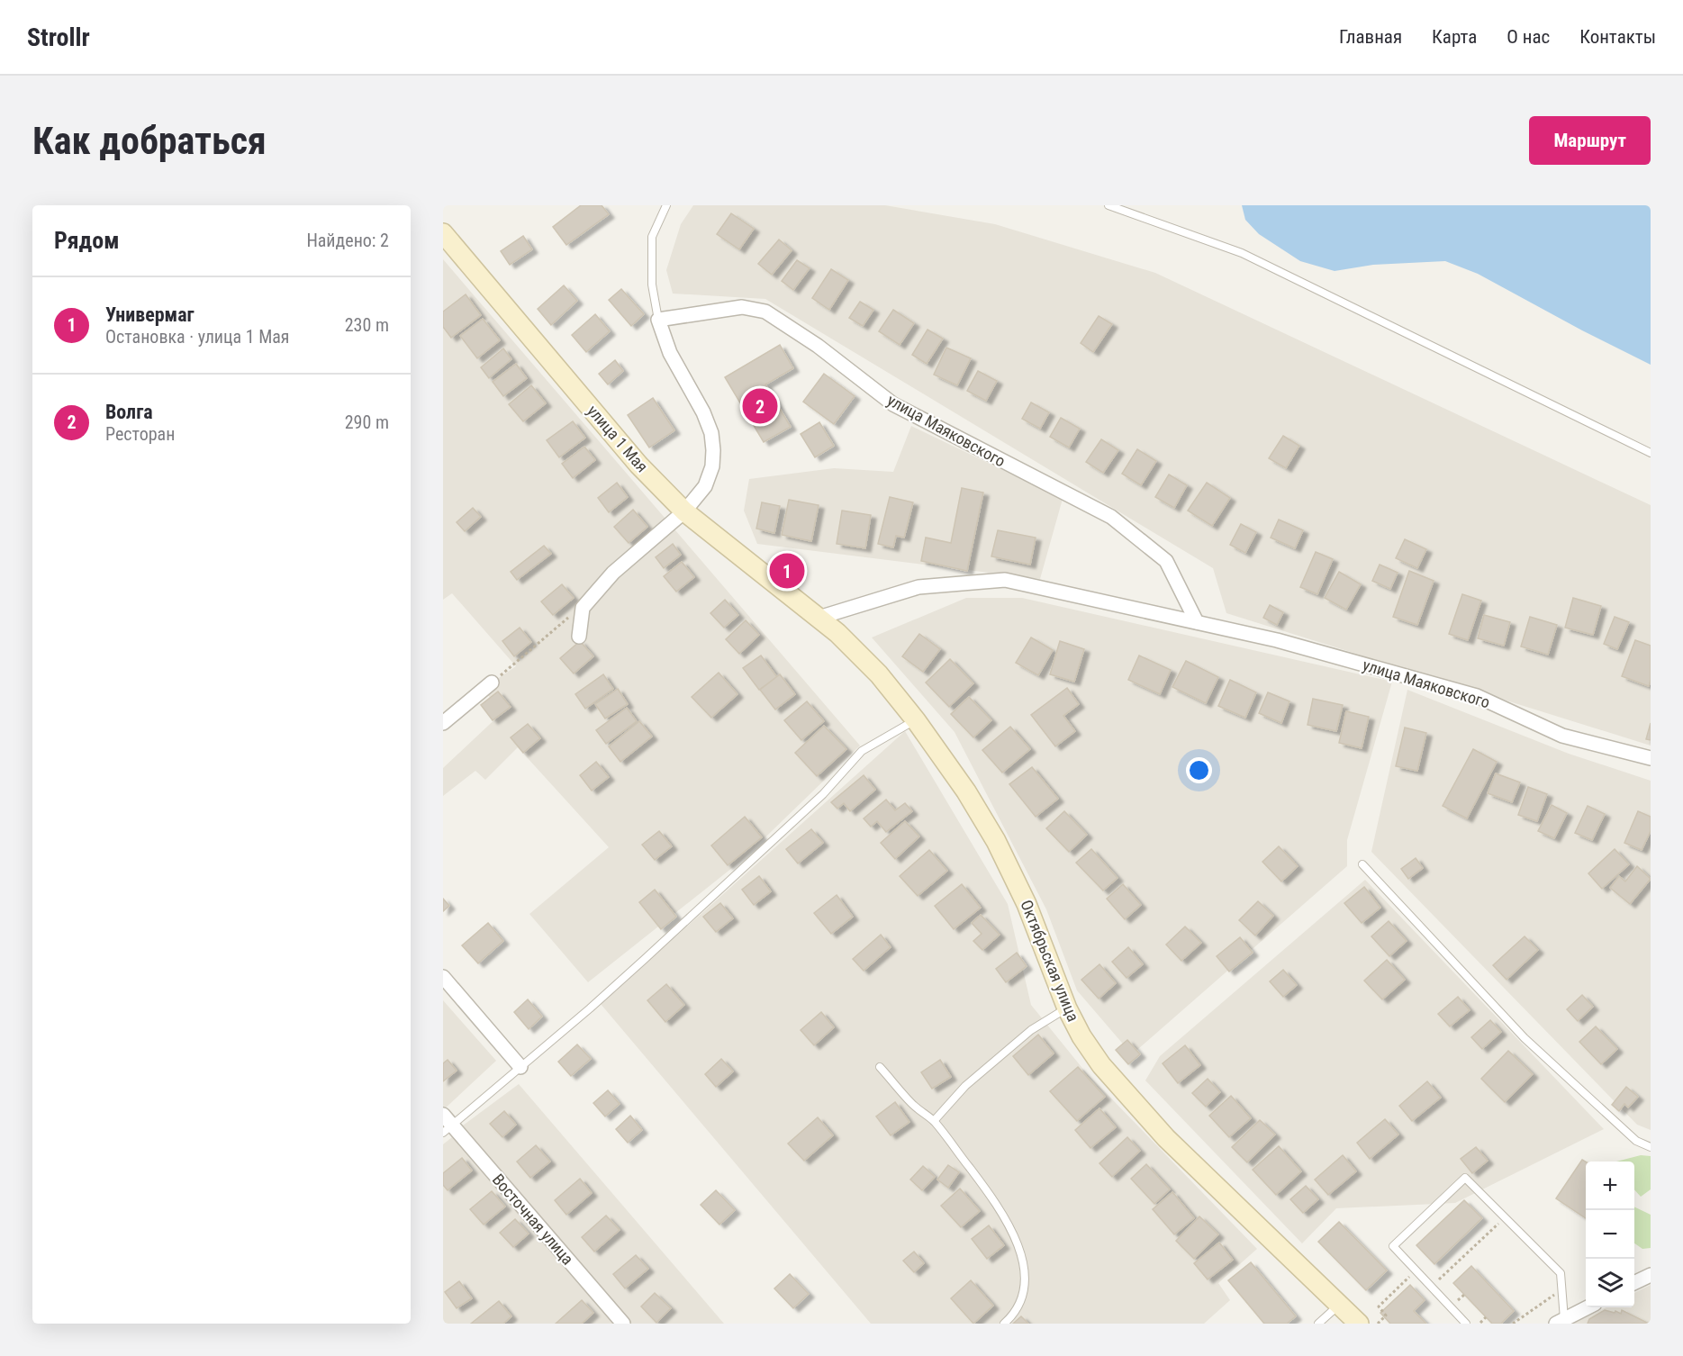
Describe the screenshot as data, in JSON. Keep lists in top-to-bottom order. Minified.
{"streets":{"street":["улица Маяковского","улица 1 Мая","Октябрьская улица","Восточная улица"]},"crossings":[["улица Маяковского","улица 1 Мая"],["улица Маяковского","Октябрьская улица"],["улица 1 Мая","Октябрьская улица"]],"page":{"header":"Strollr","nav":["Главная","Карта","О нас","Контакты"],"buttons":"Маршрут","title":"Как добраться","heading":["Рядом","Найдено: 2"],"list":[{"mark":"1","name":"Универмаг","note":"Остановка · улица 1 Мая","value":"230 m"},{"mark":"2","name":"Волга","note":"Ресторан","value":"290 m"}],"pins":["2","1"],"map_buttons":["+","−"]}}
